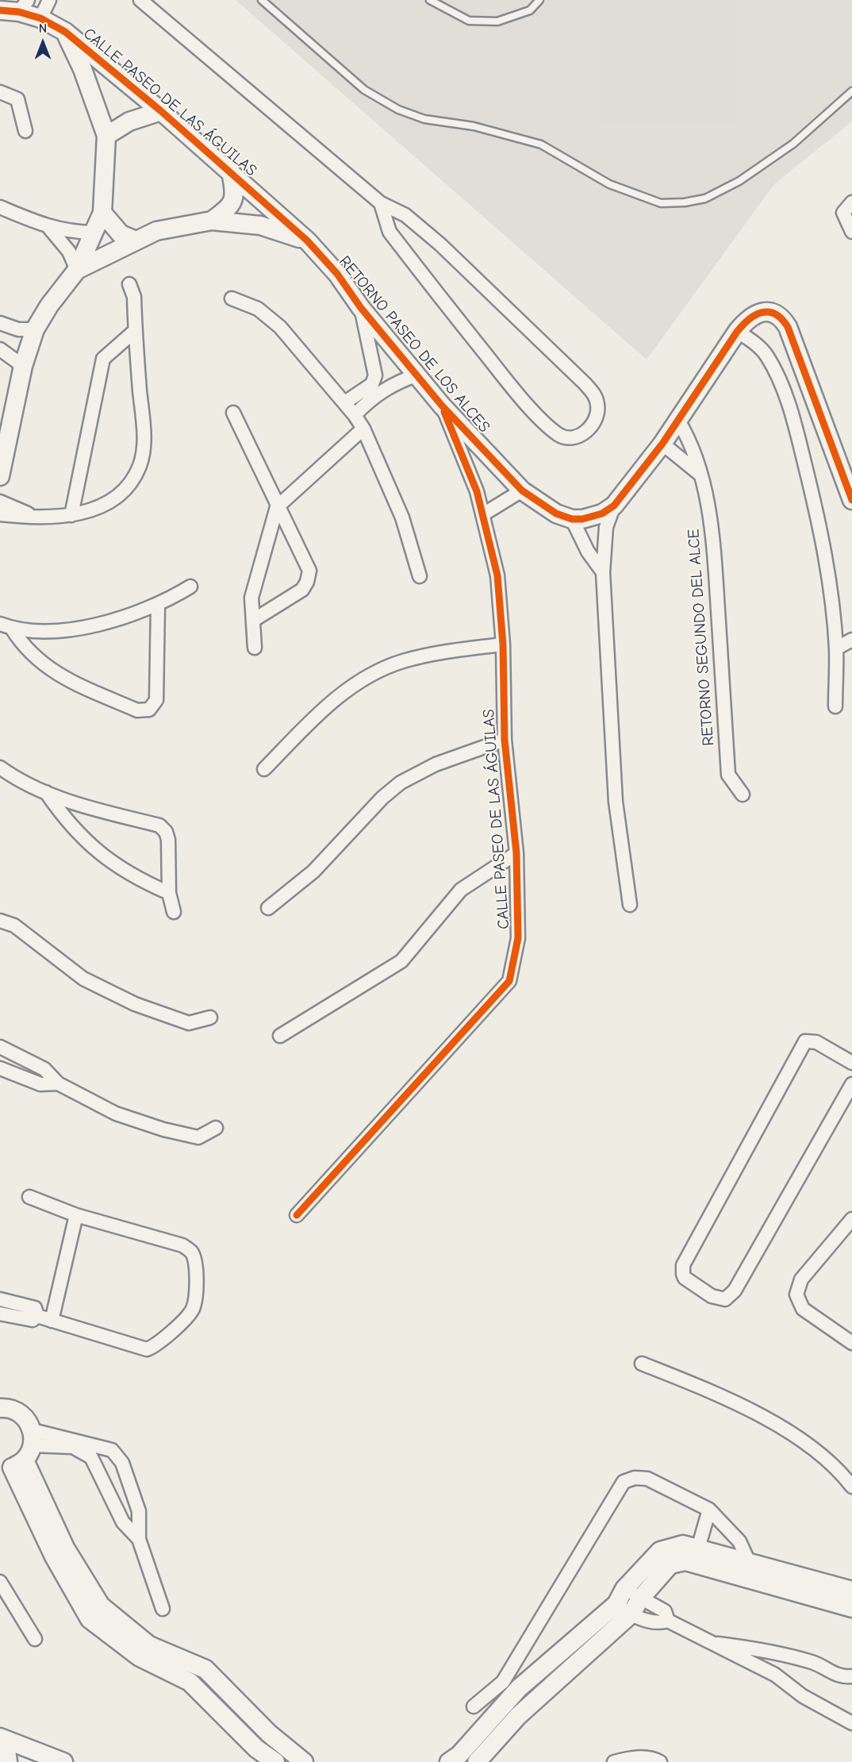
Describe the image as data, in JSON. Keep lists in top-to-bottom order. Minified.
{"streets":{"street":["CALLE PASEO DE LAS ÁGUILAS","RETORNO PASEO DE LOS ALCES","RETORNO SEGUNDO DEL ALCE"]},"crossings":[["CALLE PASEO DE LAS ÁGUILAS","RETORNO PASEO DE LOS ALCES"],["RETORNO PASEO DE LOS ALCES","RETORNO SEGUNDO DEL ALCE"]],"north":"top"}
